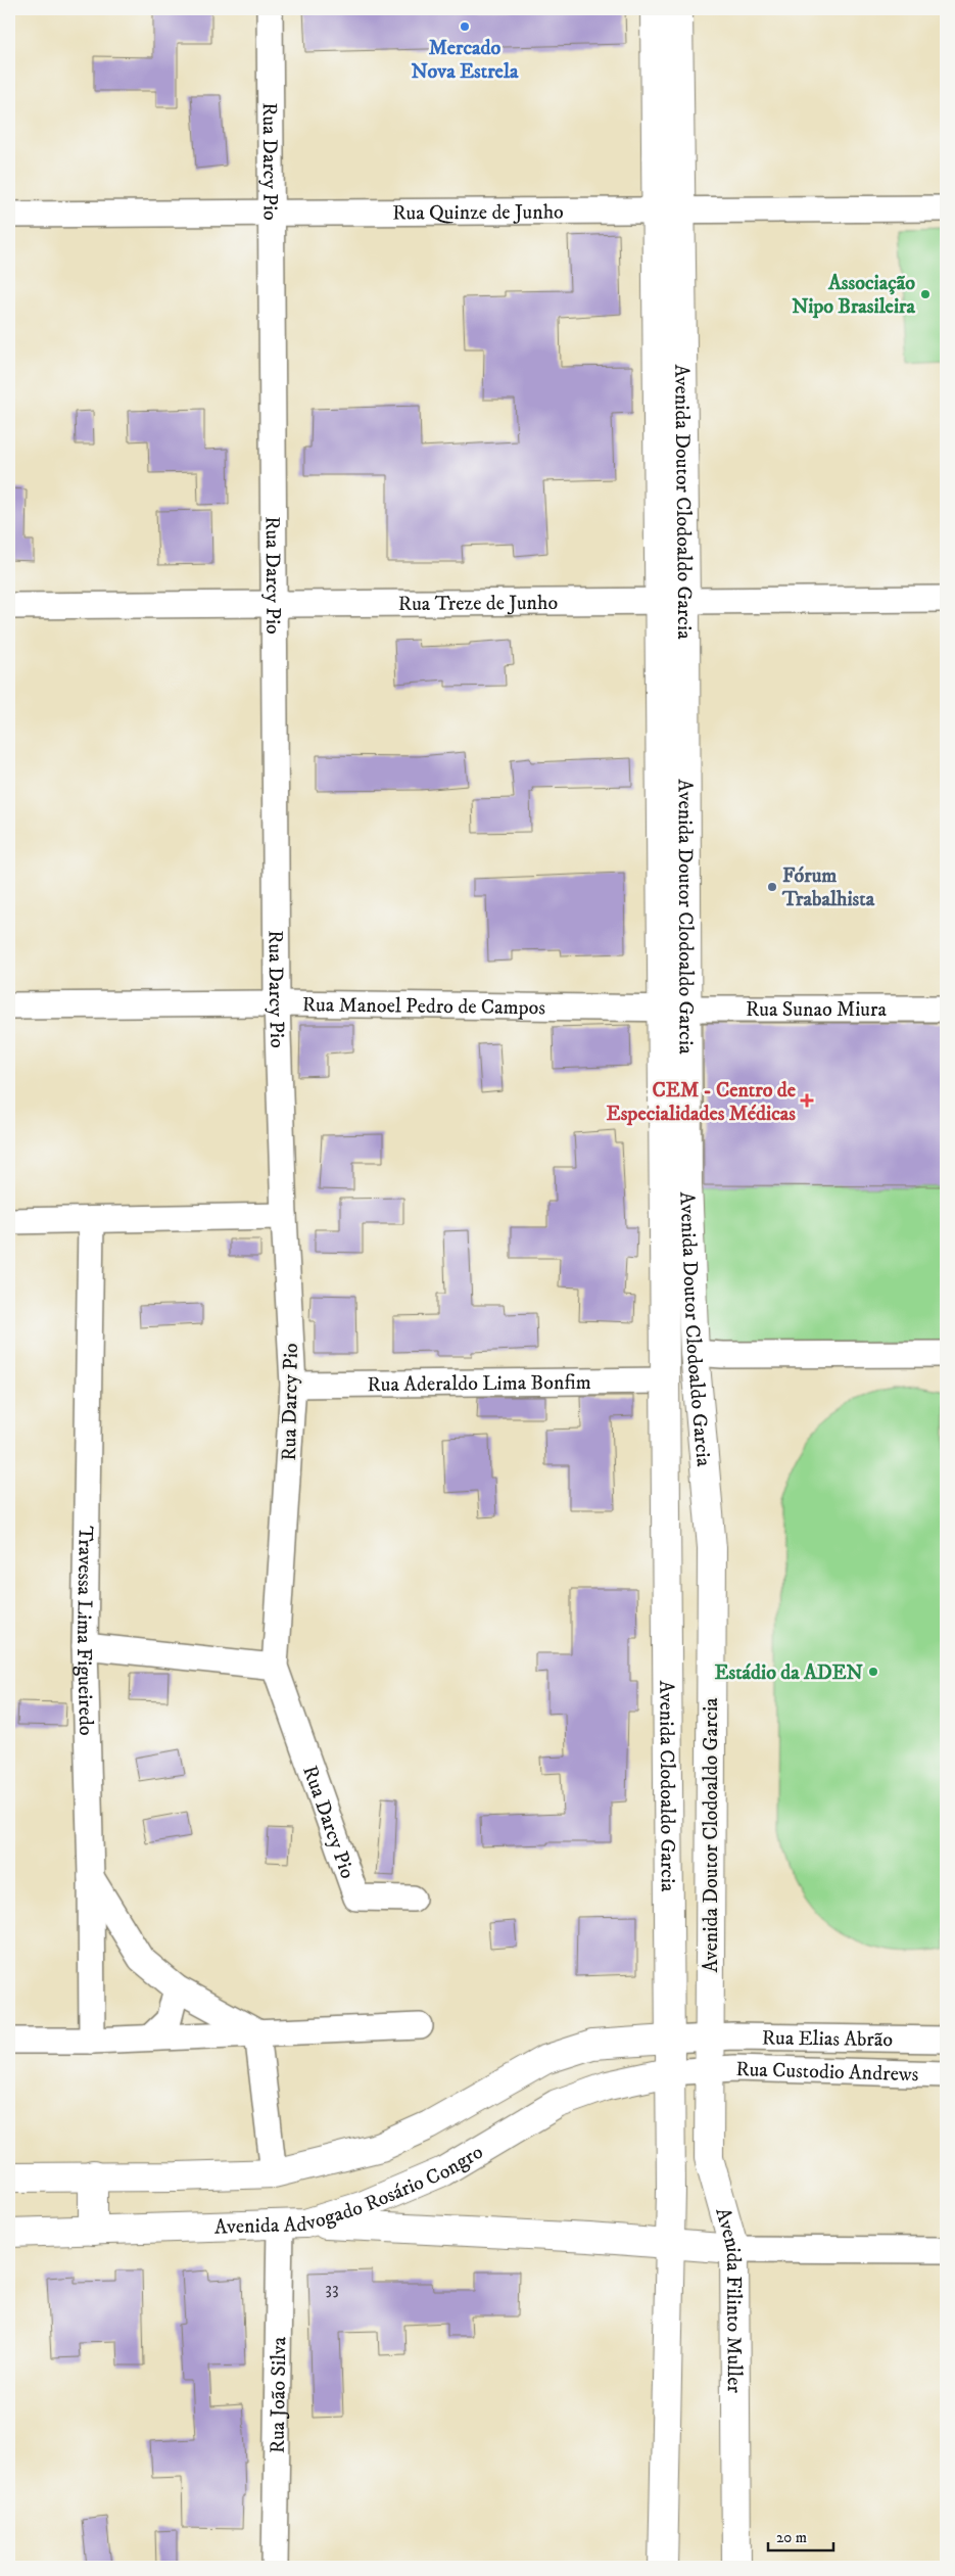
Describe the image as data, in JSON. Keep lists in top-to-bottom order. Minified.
{"streets":{"main road":["Avenida Doutor Clodoaldo Garcia","Avenida Clodoaldo Garcia","Avenida Advogado Rosário Congro","Avenida Filinto Muller"],"street":["Rua Darcy Pio","Rua Quinze de Junho","Rua Treze de Junho","Rua Manoel Pedro de Campos","Rua Sunao Miura","Rua Aderaldo Lima Bonfim","Travessa Lima Figueiredo","Rua Elias Abrão","Rua Custodio Andrews","Rua João Silva"]},"crossings":[["Rua Darcy Pio","Rua Quinze de Junho"],["Rua Darcy Pio","Rua Treze de Junho"],["Rua Darcy Pio","Rua Manoel Pedro de Campos"],["Rua Darcy Pio","Rua Aderaldo Lima Bonfim"],["Rua Quinze de Junho","Avenida Doutor Clodoaldo Garcia"],["Avenida Doutor Clodoaldo Garcia","Rua Treze de Junho"],["Avenida Doutor Clodoaldo Garcia","Rua Manoel Pedro de Campos"],["Avenida Doutor Clodoaldo Garcia","Rua Sunao Miura"],["Avenida Doutor Clodoaldo Garcia","Rua Aderaldo Lima Bonfim"],["Avenida Doutor Clodoaldo Garcia","Avenida Clodoaldo Garcia"],["Avenida Doutor Clodoaldo Garcia","Rua Elias Abrão"],["Avenida Doutor Clodoaldo Garcia","Avenida Filinto Muller"],["Rua Manoel Pedro de Campos","Rua Sunao Miura"],["Rua Aderaldo Lima Bonfim","Avenida Clodoaldo Garcia"],["Avenida Clodoaldo Garcia","Rua Elias Abrão"],["Avenida Clodoaldo Garcia","Rua Custodio Andrews"],["Avenida Clodoaldo Garcia","Avenida Advogado Rosário Congro"],["Rua Elias Abrão","Avenida Advogado Rosário Congro"],["Rua Elias Abrão","Avenida Filinto Muller"],["Rua Custodio Andrews","Avenida Advogado Rosário Congro"],["Rua Custodio Andrews","Avenida Filinto Muller"],["Avenida Advogado Rosário Congro","Rua João Silva"]],"places":{"other":["Mercado Nova Estrela","Associação Nipo Brasileira","Fórum Trabalhista","Estádio da ADEN"],"health":["CEM - Centro de Especialidades Médicas"]},"house_numbers":["33"],"scale_bar":"20 m"}
